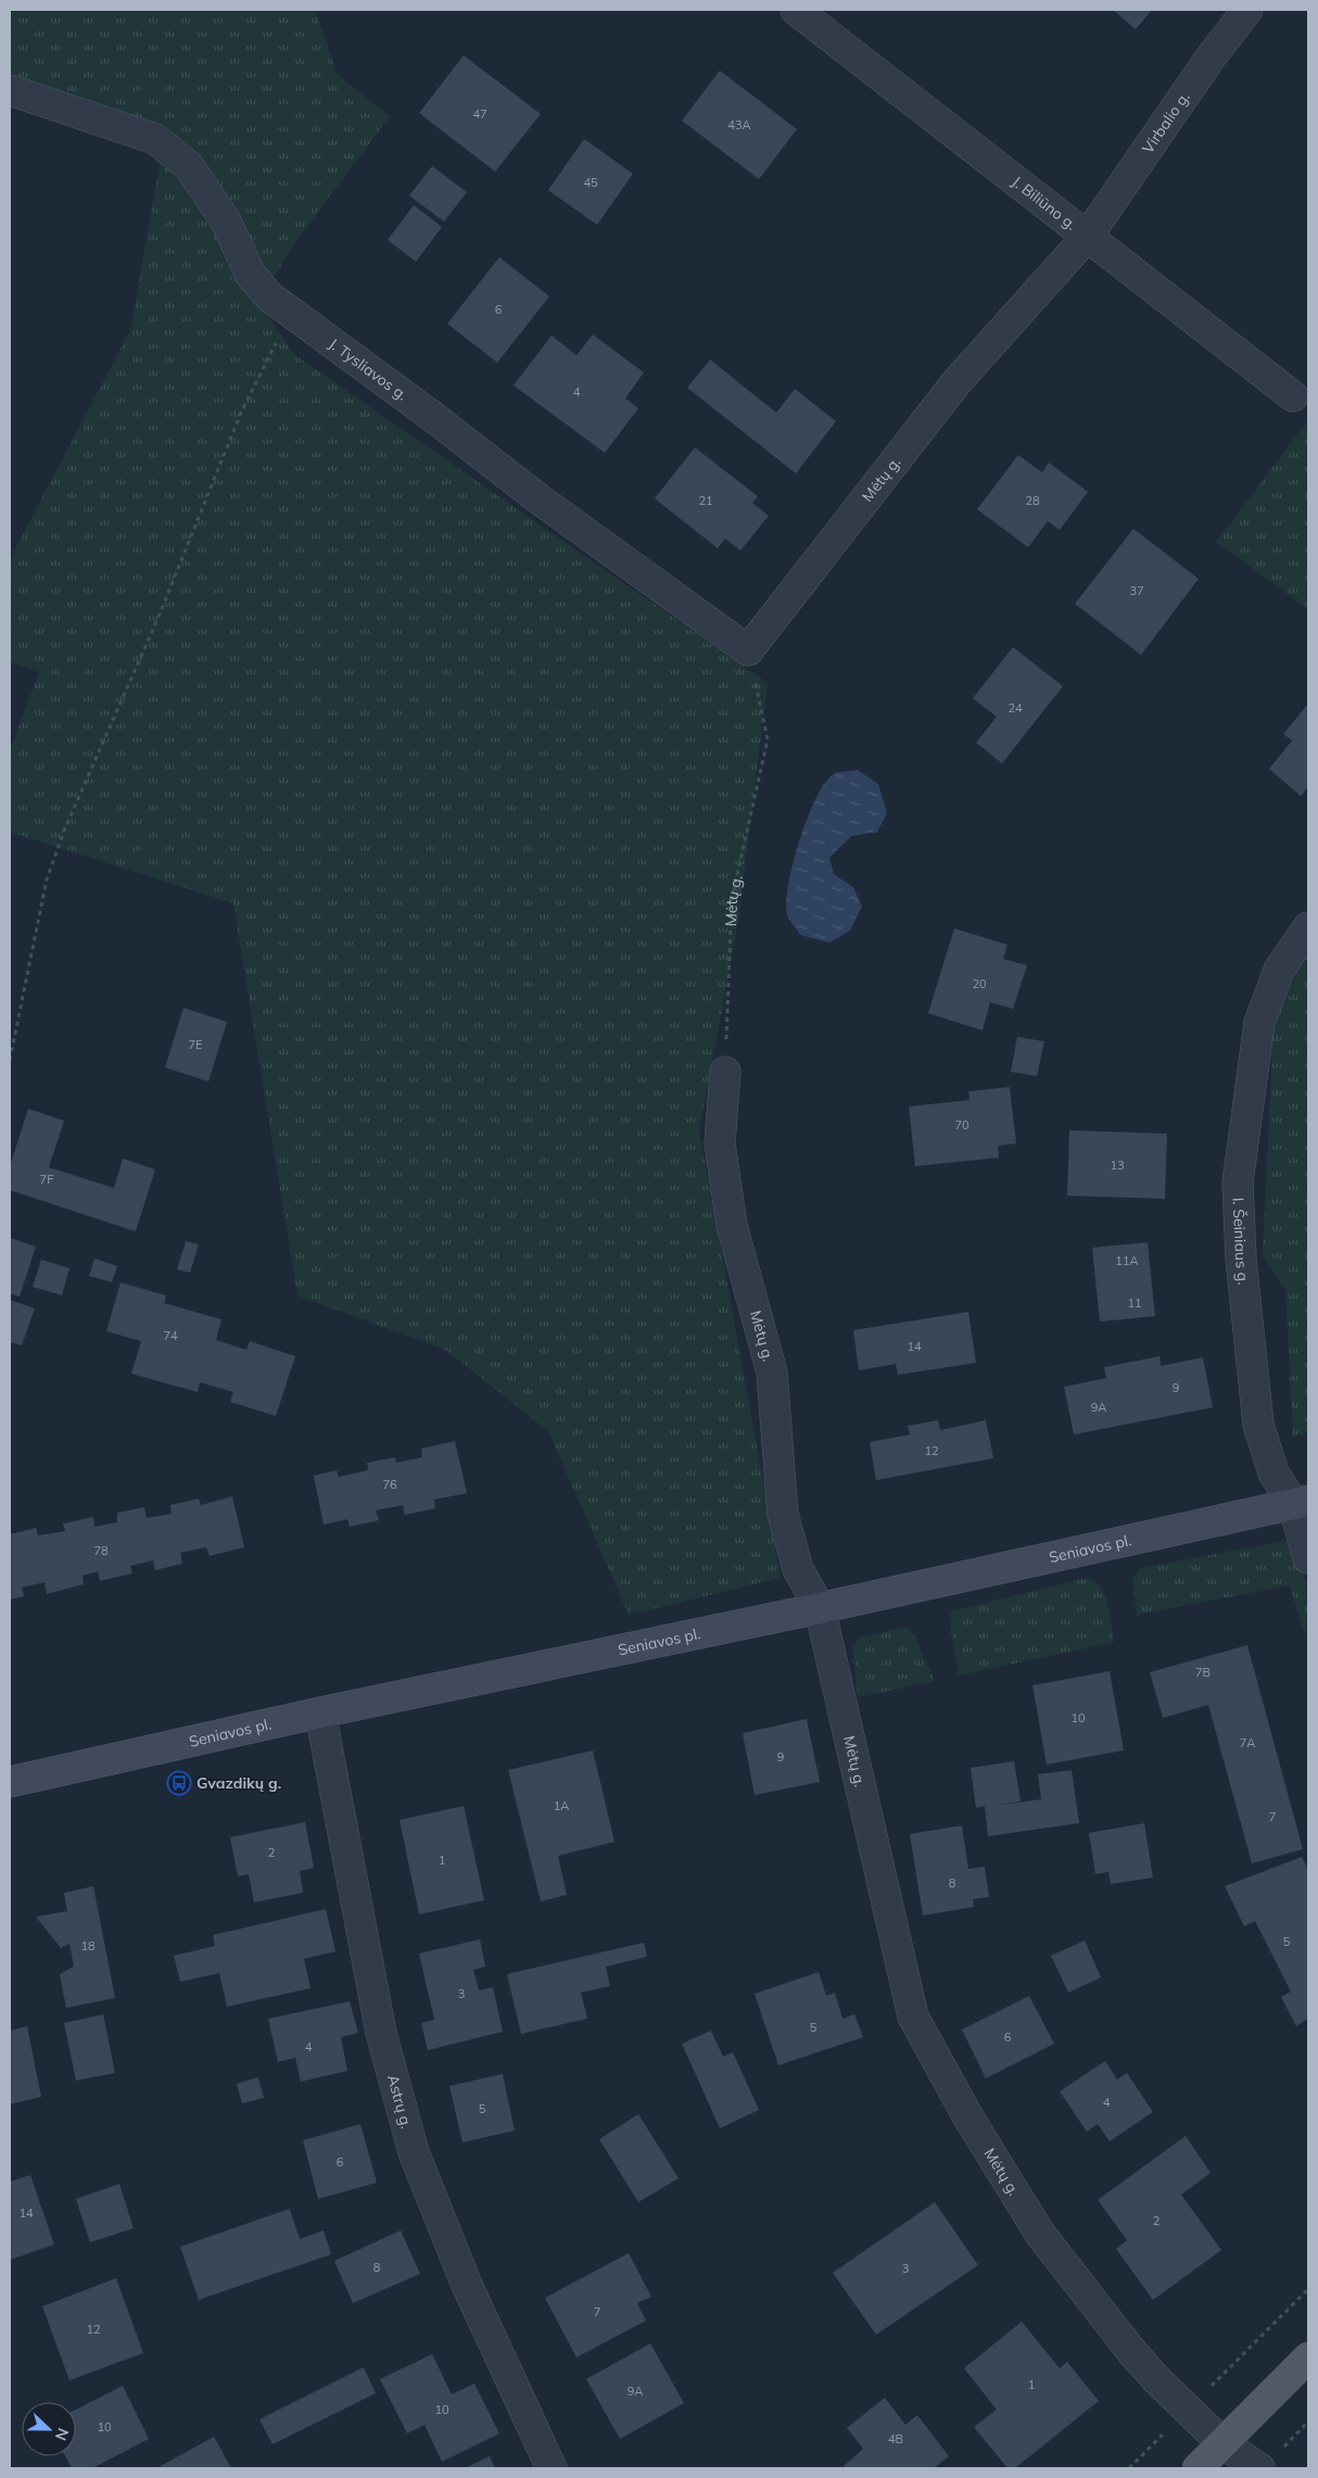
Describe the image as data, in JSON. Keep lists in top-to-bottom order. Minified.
{"streets":{"main road":["Seniavos pl."],"street":["Virbalio g.","J. Biliūno g.","J. Tysliavos g.","Mėtų g.","I. Šeiniaus g.","Astrų g."]},"crossings":[["Virbalio g.","J. Biliūno g."],["Virbalio g.","Mėtų g."],["J. Biliūno g.","Mėtų g."],["J. Tysliavos g.","Mėtų g."],["Mėtų g.","Seniavos pl."],["I. Šeiniaus g.","Seniavos pl."],["Seniavos pl.","Astrų g."]],"places":{"bus stop":["Gvazdikų g."]},"house_numbers":["47","43A","45","6","4","21","28","37","24","20","7E","70","13","7F","11A","11","74","14","9","9A","12","76","78","7B","10","7A","9","1A","7","2","1","8","5","18","3","5","6","4","4","5","6","14","2","8","3","7","12","1","9A","10","10","4B"],"north":"right"}
